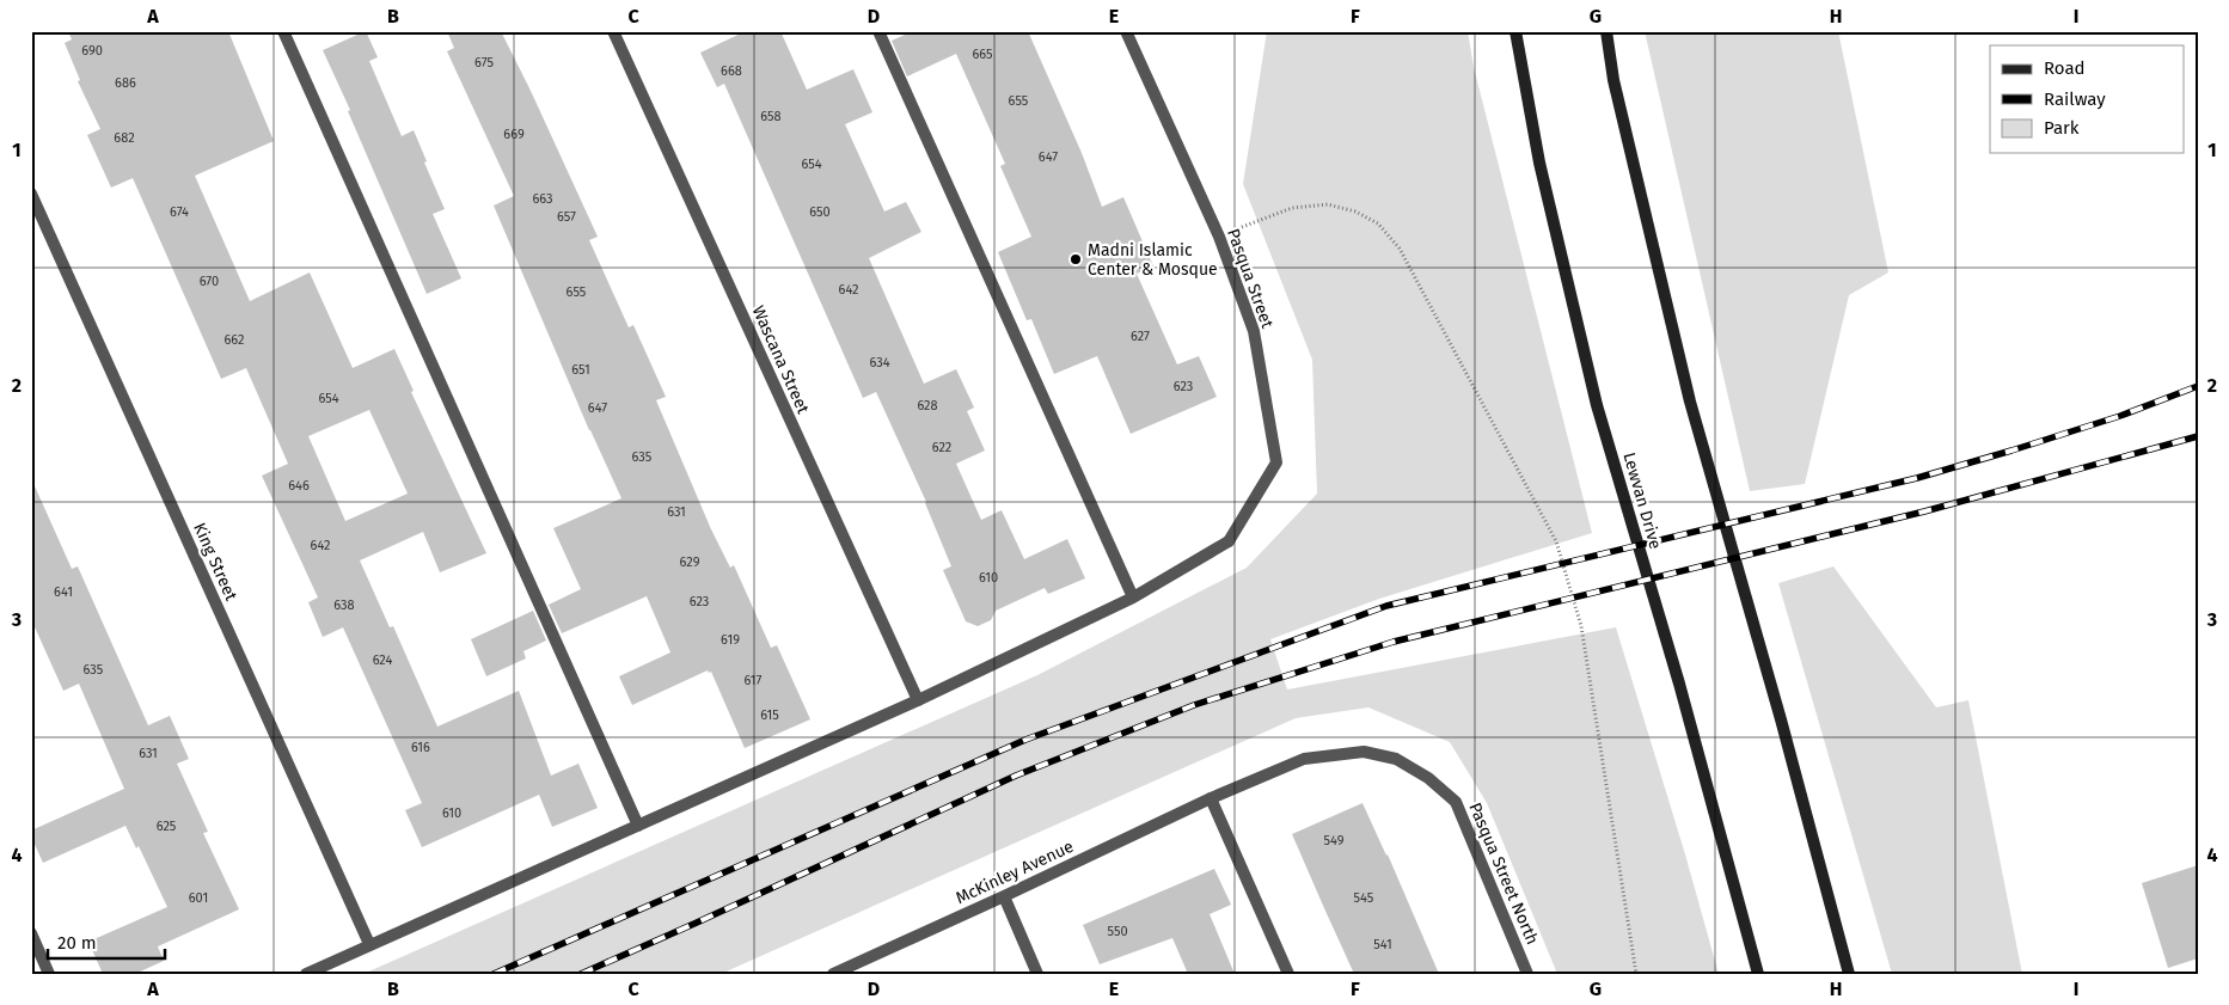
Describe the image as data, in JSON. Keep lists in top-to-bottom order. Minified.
{"streets":{"main road":["Lewvan Drive"],"street":["Pasqua Street","Wascana Street","King Street","McKinley Avenue","Pasqua Street North"]},"crossings":[["McKinley Avenue","Pasqua Street North"]],"places":["Madni Islamic Center & Mosque"],"house_numbers":["690","665","675","668","686","655","658","669","682","647","654","663","674","650","657","670","642","655","627","662","634","651","623","654","628","647","622","635","646","631","642","629","610","641","623","638","619","624","635","617","615","616","631","610","625","549","601","545","550","541"],"legend":["Road","Railway","Park"],"scale_bar":"20 m","grid":{"columns":["A","B","C","D","E","F","G","H","I"],"rows":["1","2","3","4"]}}
